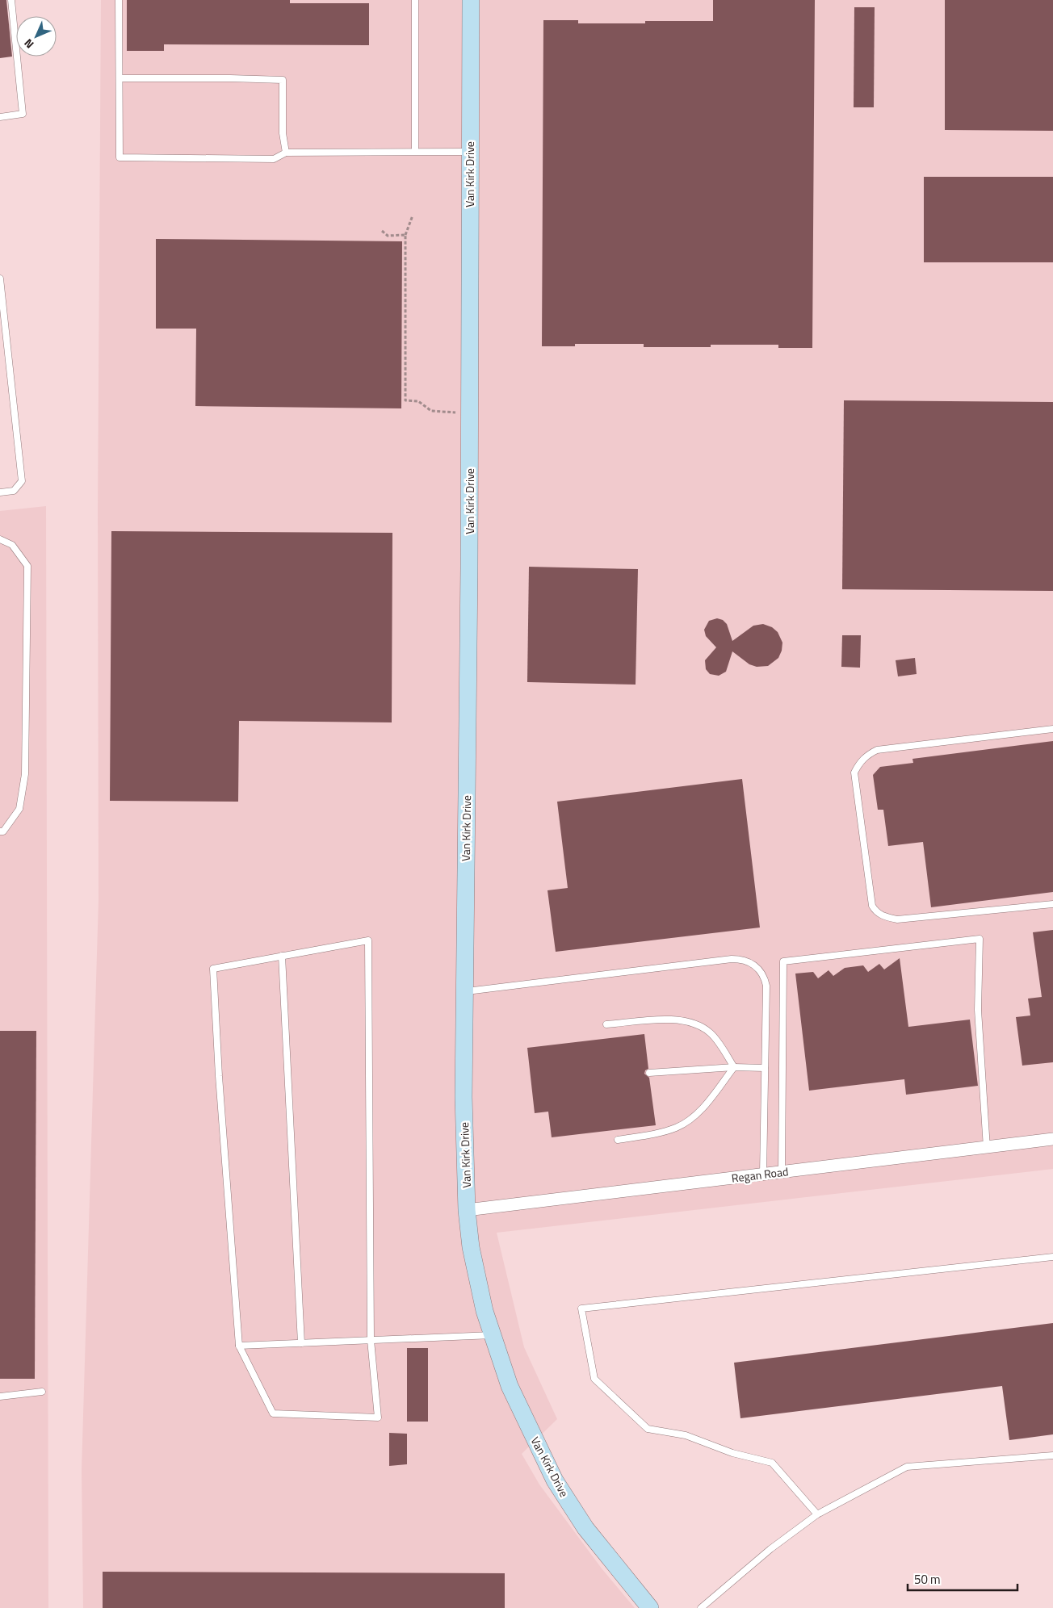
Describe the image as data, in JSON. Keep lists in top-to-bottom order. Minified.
{"streets":{"street":["Van Kirk Drive","Regan Road"]},"crossings":[["Van Kirk Drive","Regan Road"]],"scale_bar":"50 m","north":"bottom left"}
